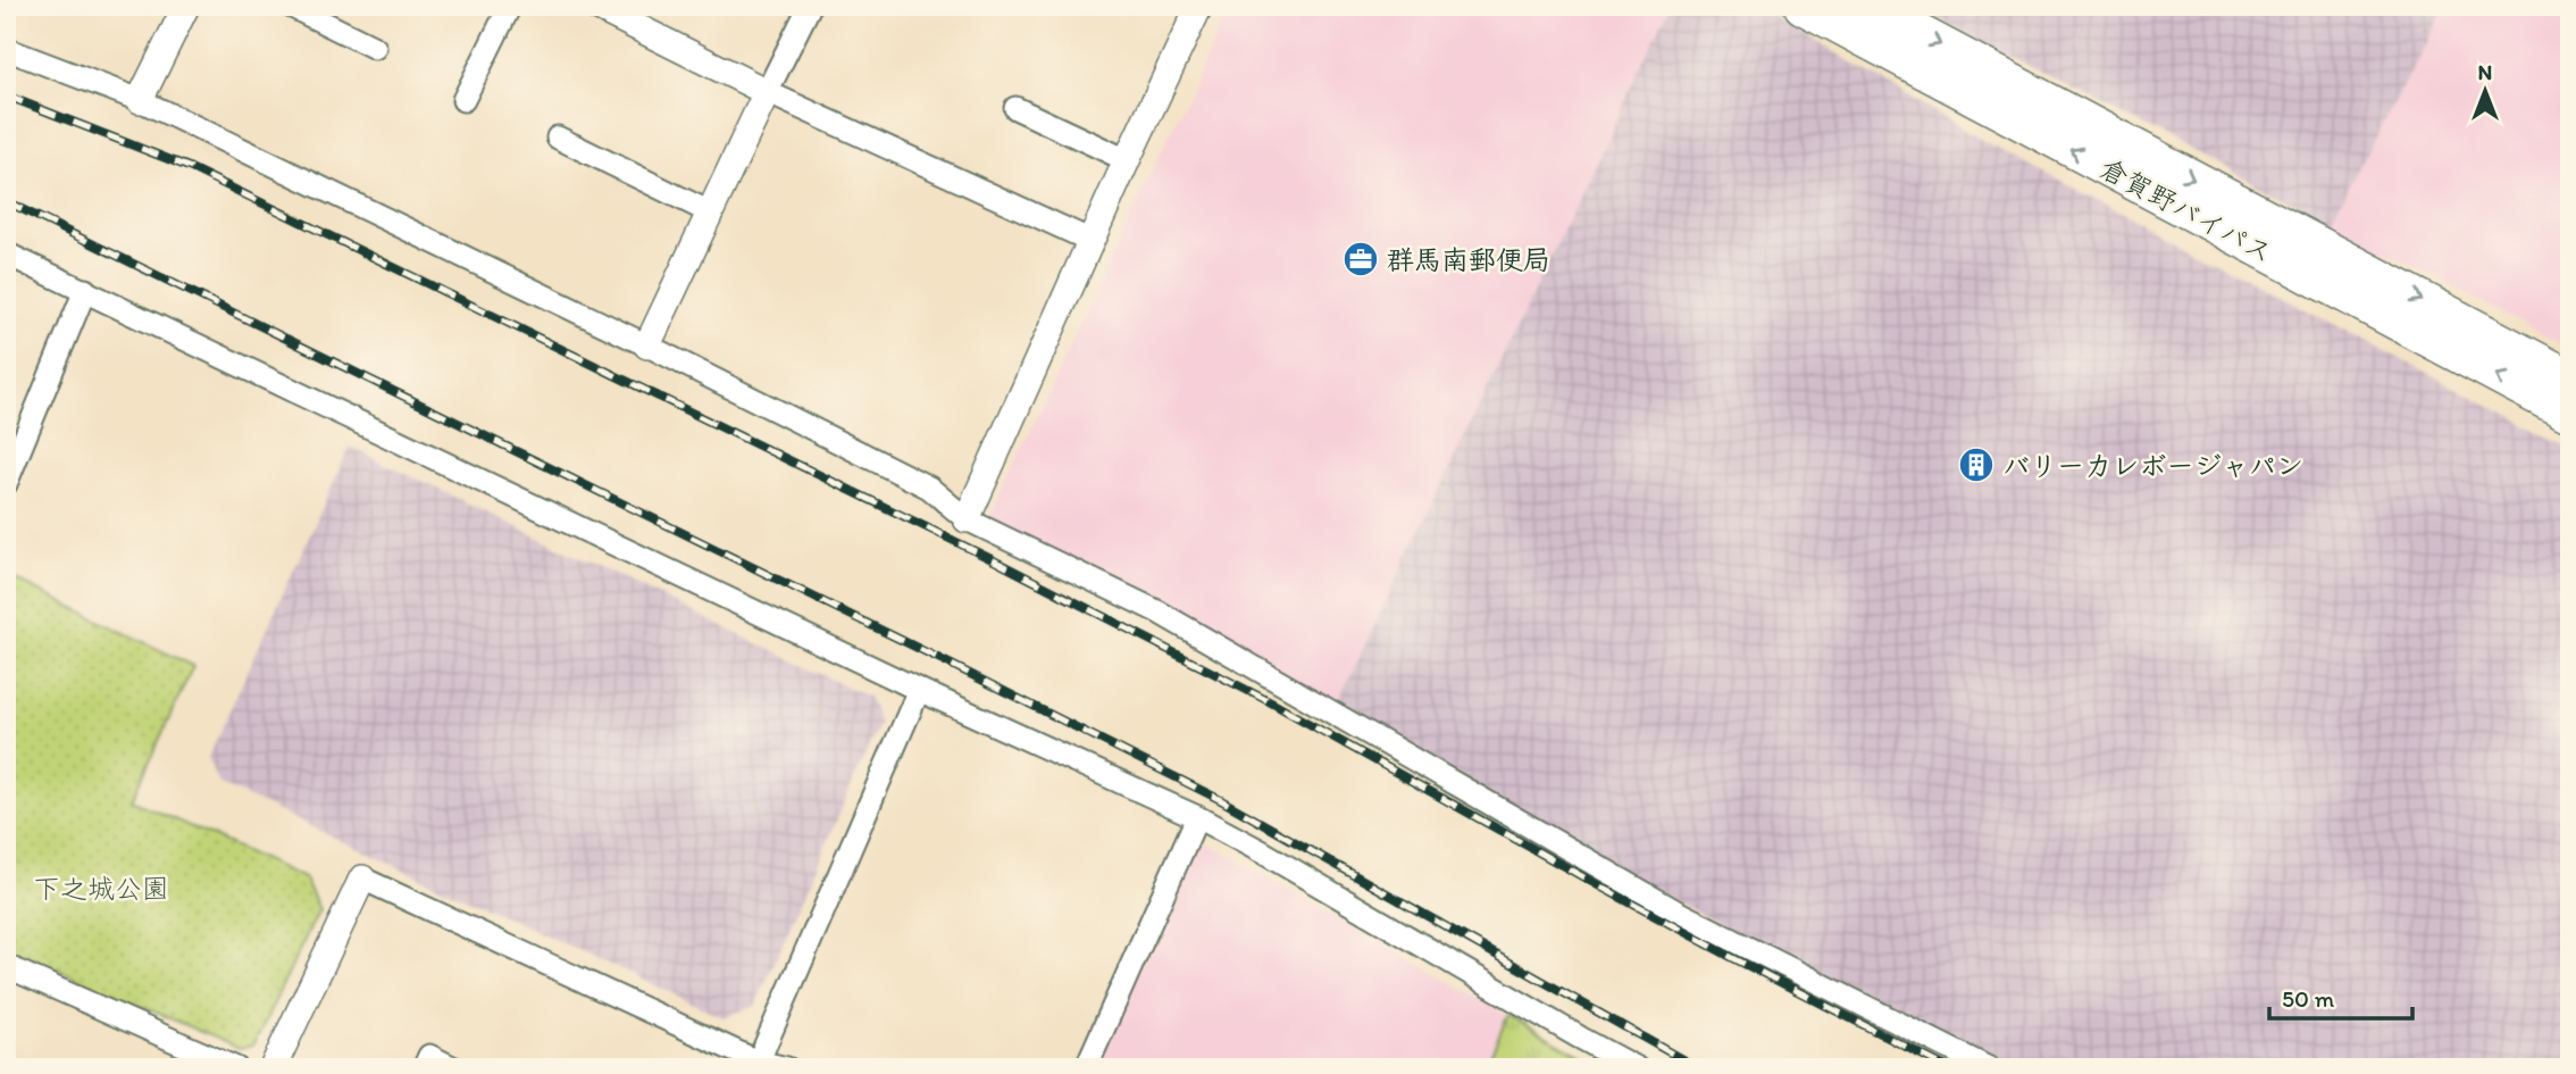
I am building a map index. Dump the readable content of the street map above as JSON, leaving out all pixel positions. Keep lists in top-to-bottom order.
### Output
{
  "streets": {
    "highway": ["倉賀野バイパス"]
  },
  "parks": ["下之城公園"],
  "places": {
    "office": ["群馬南郵便局"],
    "building": ["バリーカレボージャパン"]
  },
  "scale_bar": "50 m",
  "north": "top"
}
